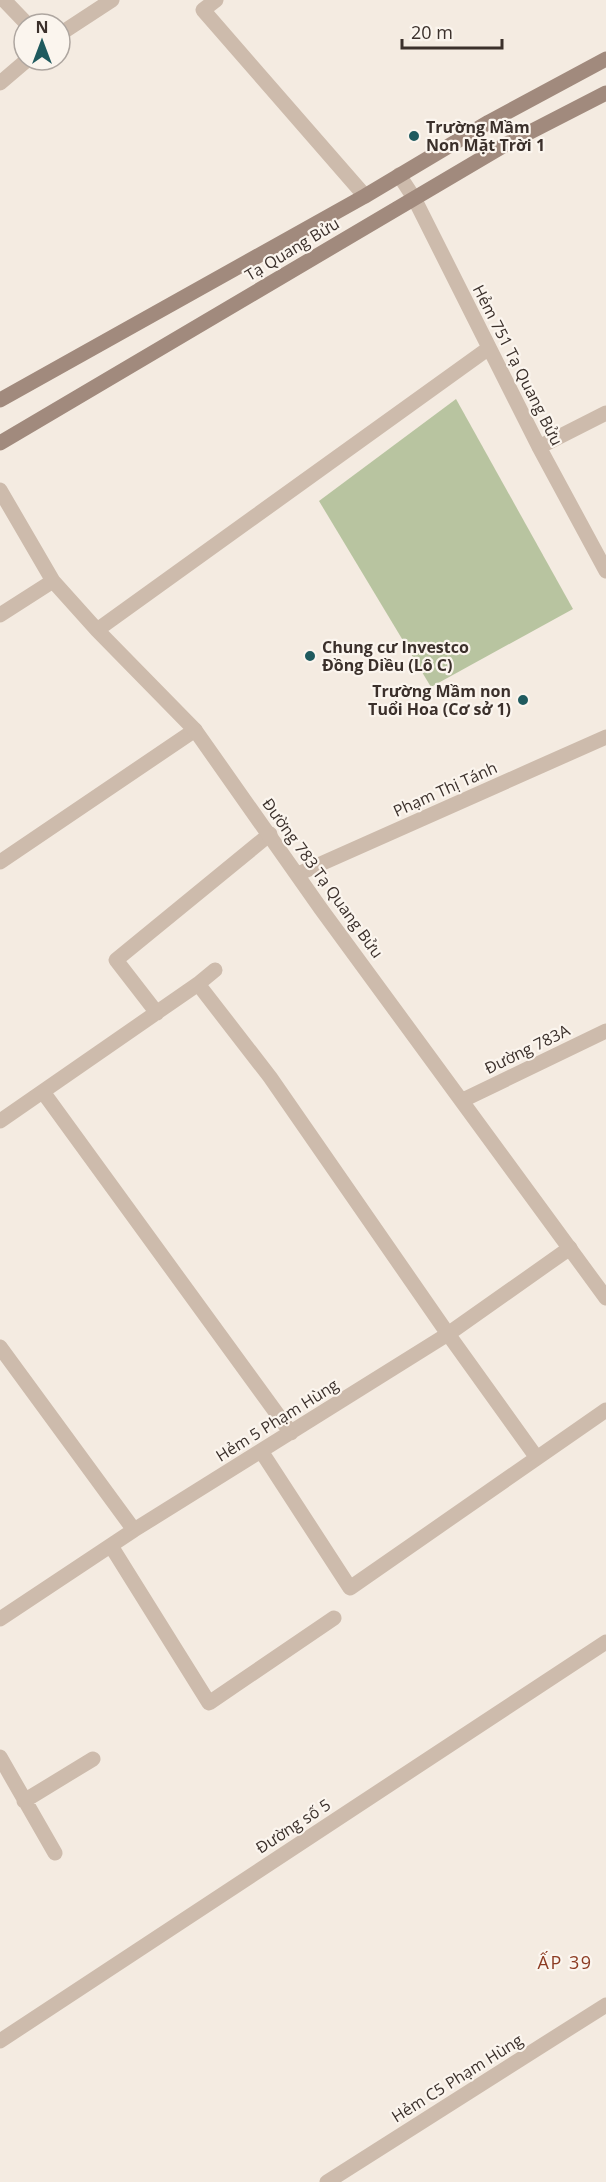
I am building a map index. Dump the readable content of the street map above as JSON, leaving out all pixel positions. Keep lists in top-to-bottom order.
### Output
{
  "streets": {
    "main road": ["Tạ Quang Bửu"],
    "street": [
      "Hẻm 751 Tạ Quang Bửu",
      "Phạm Thị Tánh",
      "Đường 783 Tạ Quang Bửu",
      "Đường 783A",
      "Hẻm 5 Phạm Hùng",
      "Đường số 5",
      "Hẻm C5 Phạm Hùng"
    ]
  },
  "crossings": [
    ["Tạ Quang Bửu", "Hẻm 751 Tạ Quang Bửu"],
    ["Phạm Thị Tánh", "Đường 783 Tạ Quang Bửu"],
    ["Đường 783 Tạ Quang Bửu", "Đường 783A"],
    ["Đường 783 Tạ Quang Bửu", "Hẻm 5 Phạm Hùng"]
  ],
  "districts": ["ẤP 39"],
  "places": ["Trường Mầm Non Mặt Trời 1", "Chung cư Investco Đồng Diều (Lô C)", "Trường Mầm non Tuổi Hoa (Cơ sở 1)"],
  "scale_bar": "20 m",
  "north": "top"
}
